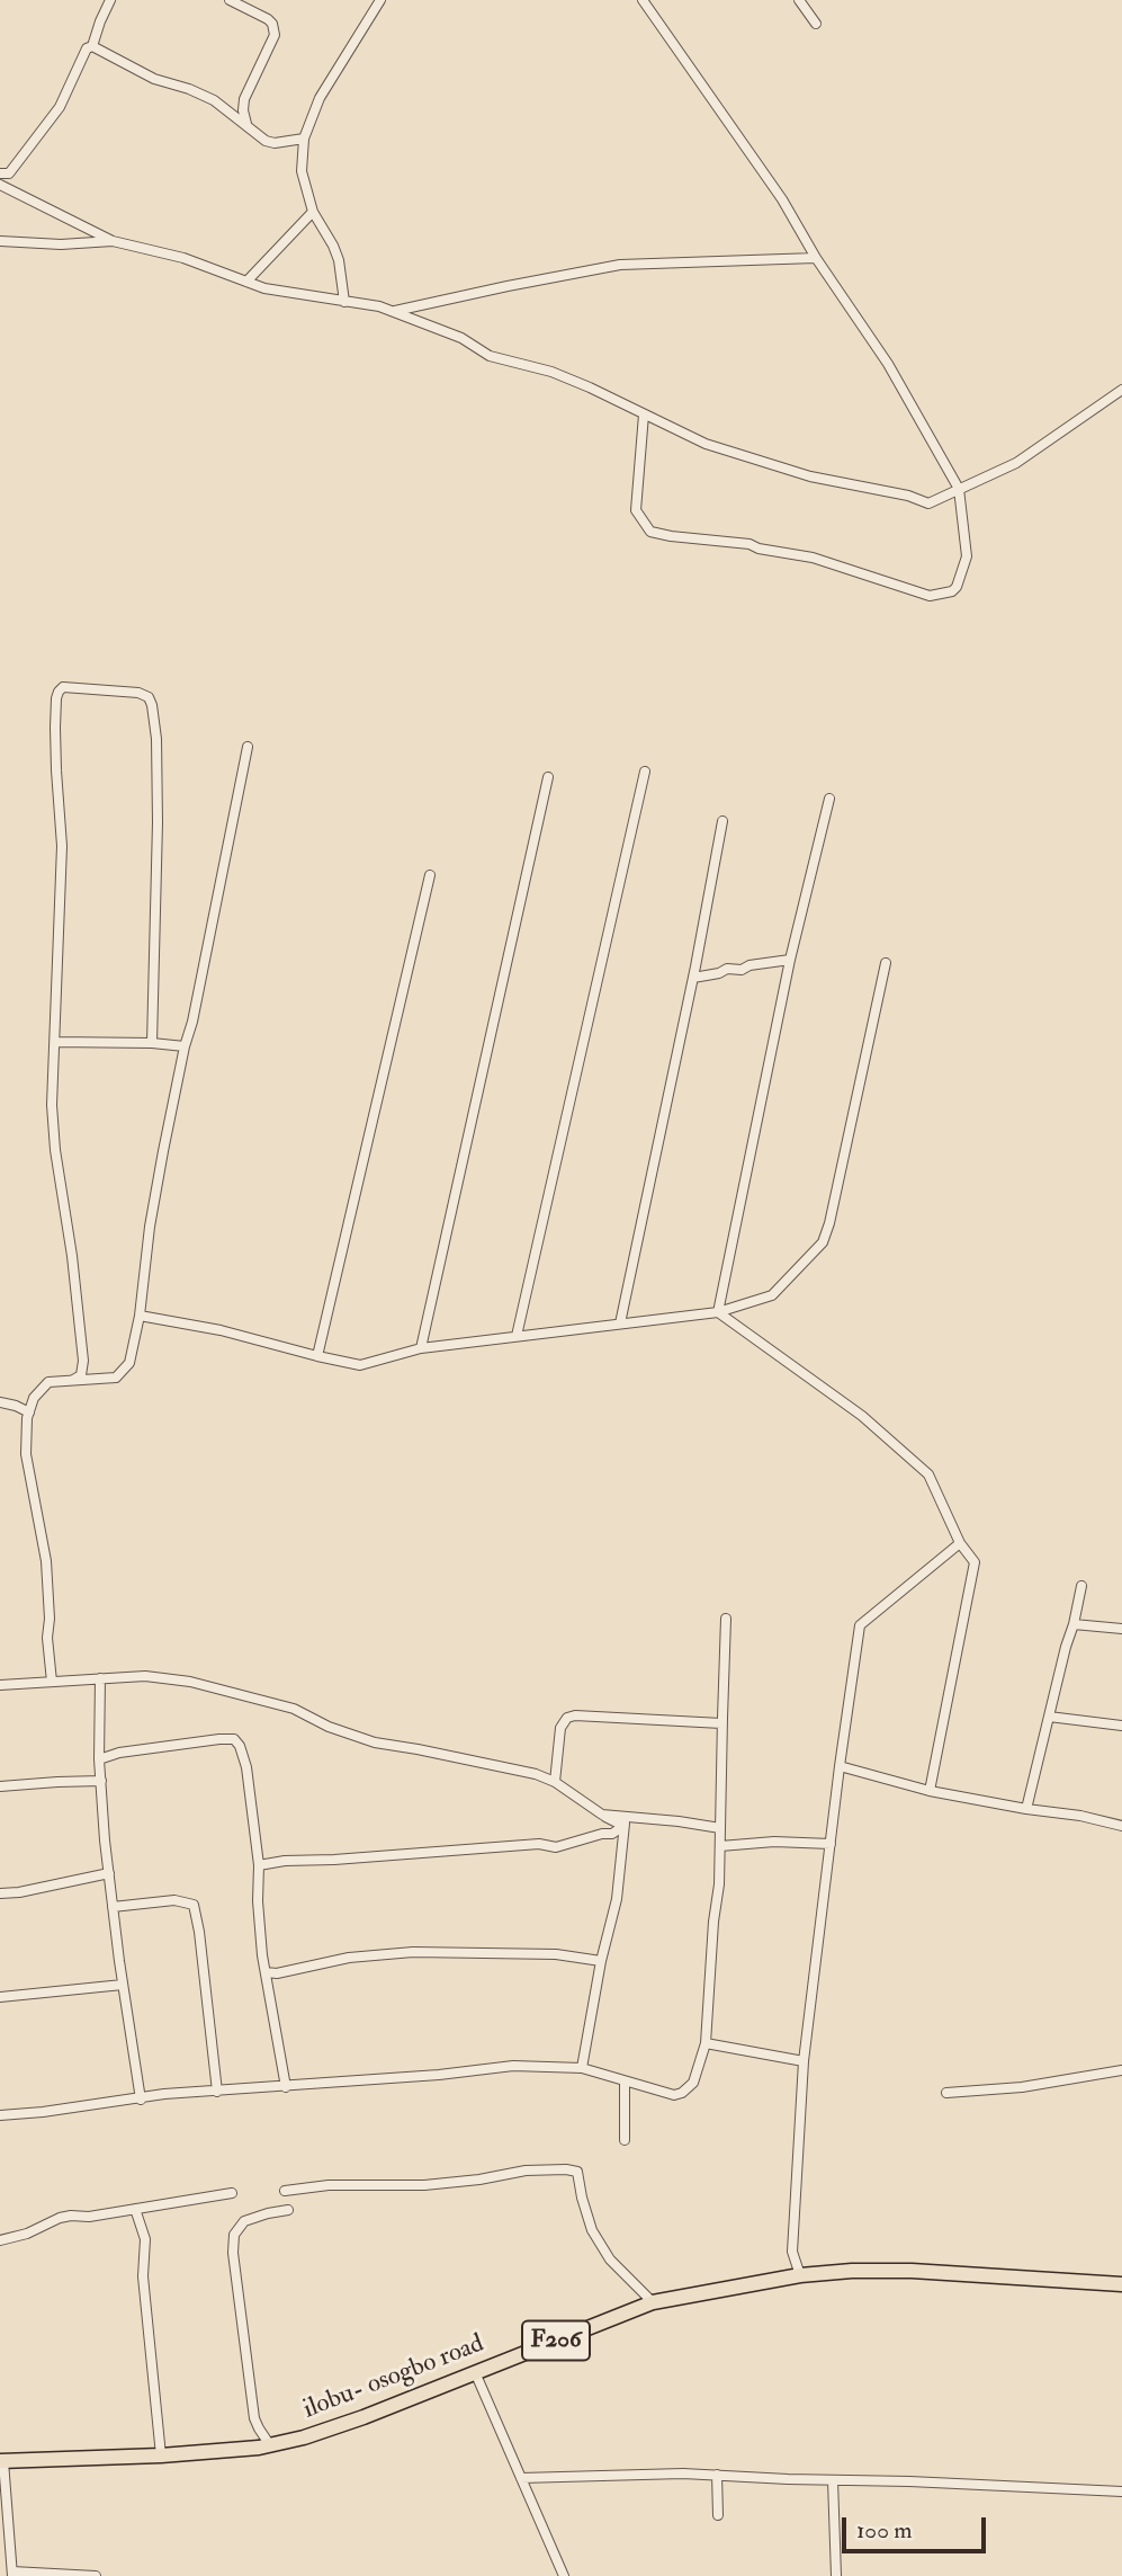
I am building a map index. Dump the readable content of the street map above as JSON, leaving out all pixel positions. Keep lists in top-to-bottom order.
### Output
{
  "streets": {
    "main road": ["F206", "ilobu- osogbo road"]
  },
  "scale_bar": "100 m"
}
